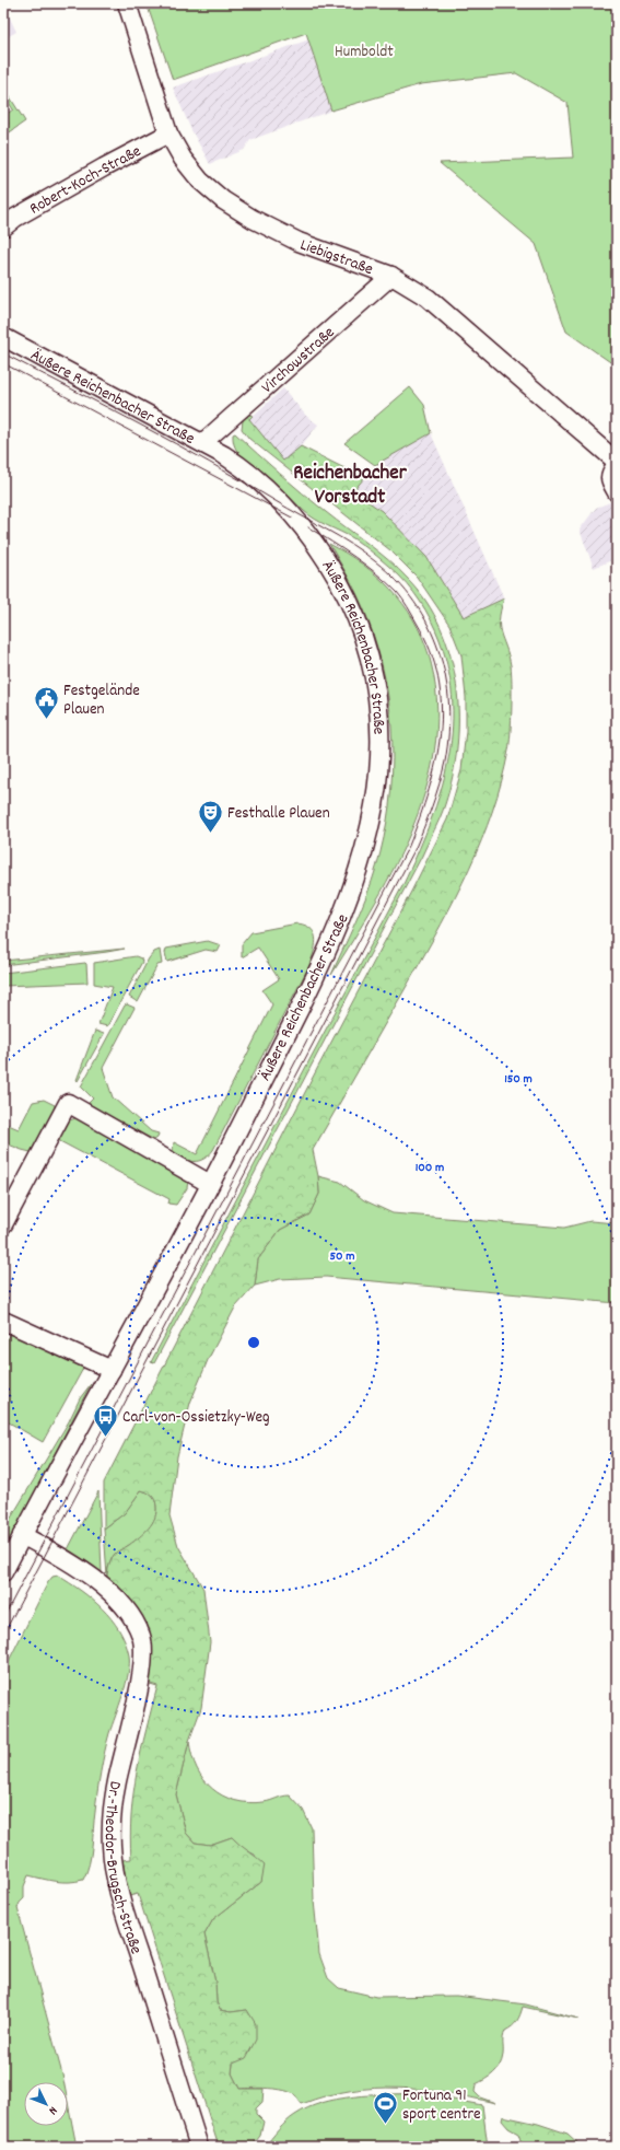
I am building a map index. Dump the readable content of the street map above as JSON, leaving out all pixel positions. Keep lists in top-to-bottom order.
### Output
{
  "streets": {
    "street": [
      "Robert-Koch-Straße",
      "Liebigstraße",
      "Virchowstraße",
      "Äußere Reichenbacher Straße",
      "Dr.-Theodor-Brugsch-Straße"
    ]
  },
  "crossings": [
    ["Robert-Koch-Straße", "Liebigstraße"],
    ["Liebigstraße", "Virchowstraße"],
    ["Virchowstraße", "Äußere Reichenbacher Straße"],
    ["Äußere Reichenbacher Straße", "Dr.-Theodor-Brugsch-Straße"]
  ],
  "districts": ["Reichenbacher Vorstadt"],
  "parks": ["Humboldt"],
  "places": {
    "public building": ["Festgelände Plauen"],
    "theatre": ["Festhalle Plauen"],
    "bus stop": ["Carl-von-Ossietzky-Weg"],
    "sports": ["Fortuna 91 sport centre"]
  },
  "north": "bottom right",
  "rings": ["150 m", "100 m", "50 m"]
}
